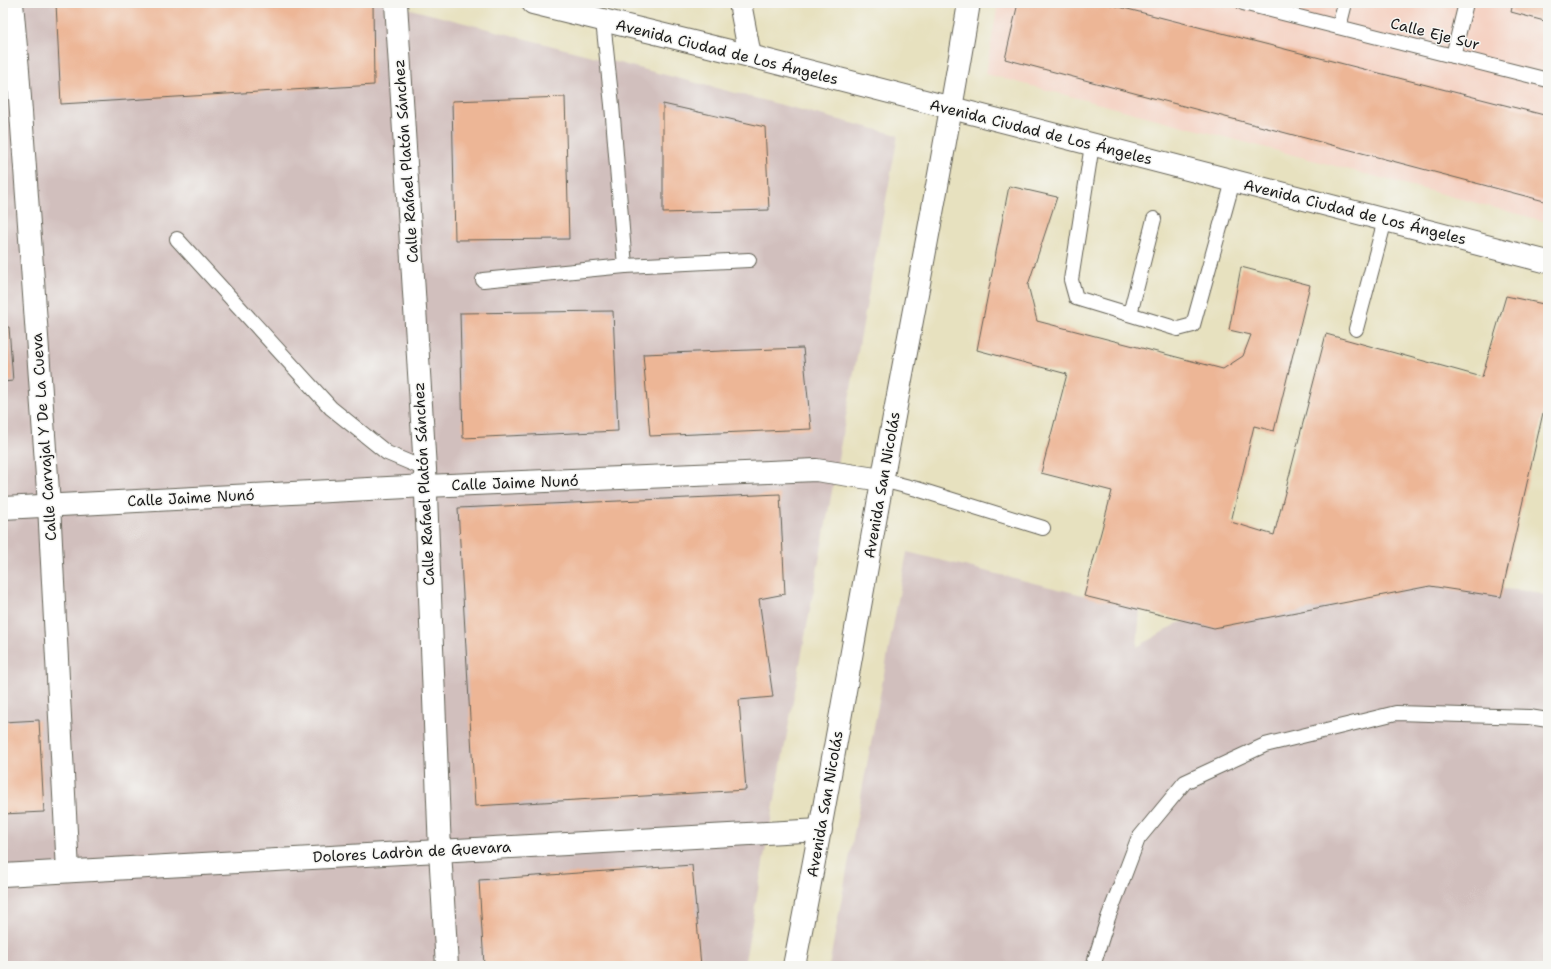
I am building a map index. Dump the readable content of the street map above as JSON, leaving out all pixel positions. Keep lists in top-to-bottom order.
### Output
{
  "streets": {
    "street": [
      "Avenida Ciudad de Los Ángeles",
      "Calle Rafael Platón Sánchez",
      "Calle Carvajal Y De La Cueva",
      "Calle Jaime Nunó",
      "Avenida San Nicolás",
      "Dolores Ladròn de Guevara"
    ],
    "lane": ["Calle Eje Sur"]
  },
  "crossings": [
    ["Avenida Ciudad de Los Ángeles", "Avenida San Nicolás"],
    ["Calle Rafael Platón Sánchez", "Calle Jaime Nunó"],
    ["Calle Rafael Platón Sánchez", "Dolores Ladròn de Guevara"],
    ["Calle Carvajal Y De La Cueva", "Calle Jaime Nunó"],
    ["Calle Carvajal Y De La Cueva", "Dolores Ladròn de Guevara"],
    ["Calle Jaime Nunó", "Avenida San Nicolás"],
    ["Avenida San Nicolás", "Dolores Ladròn de Guevara"]
  ]
}
